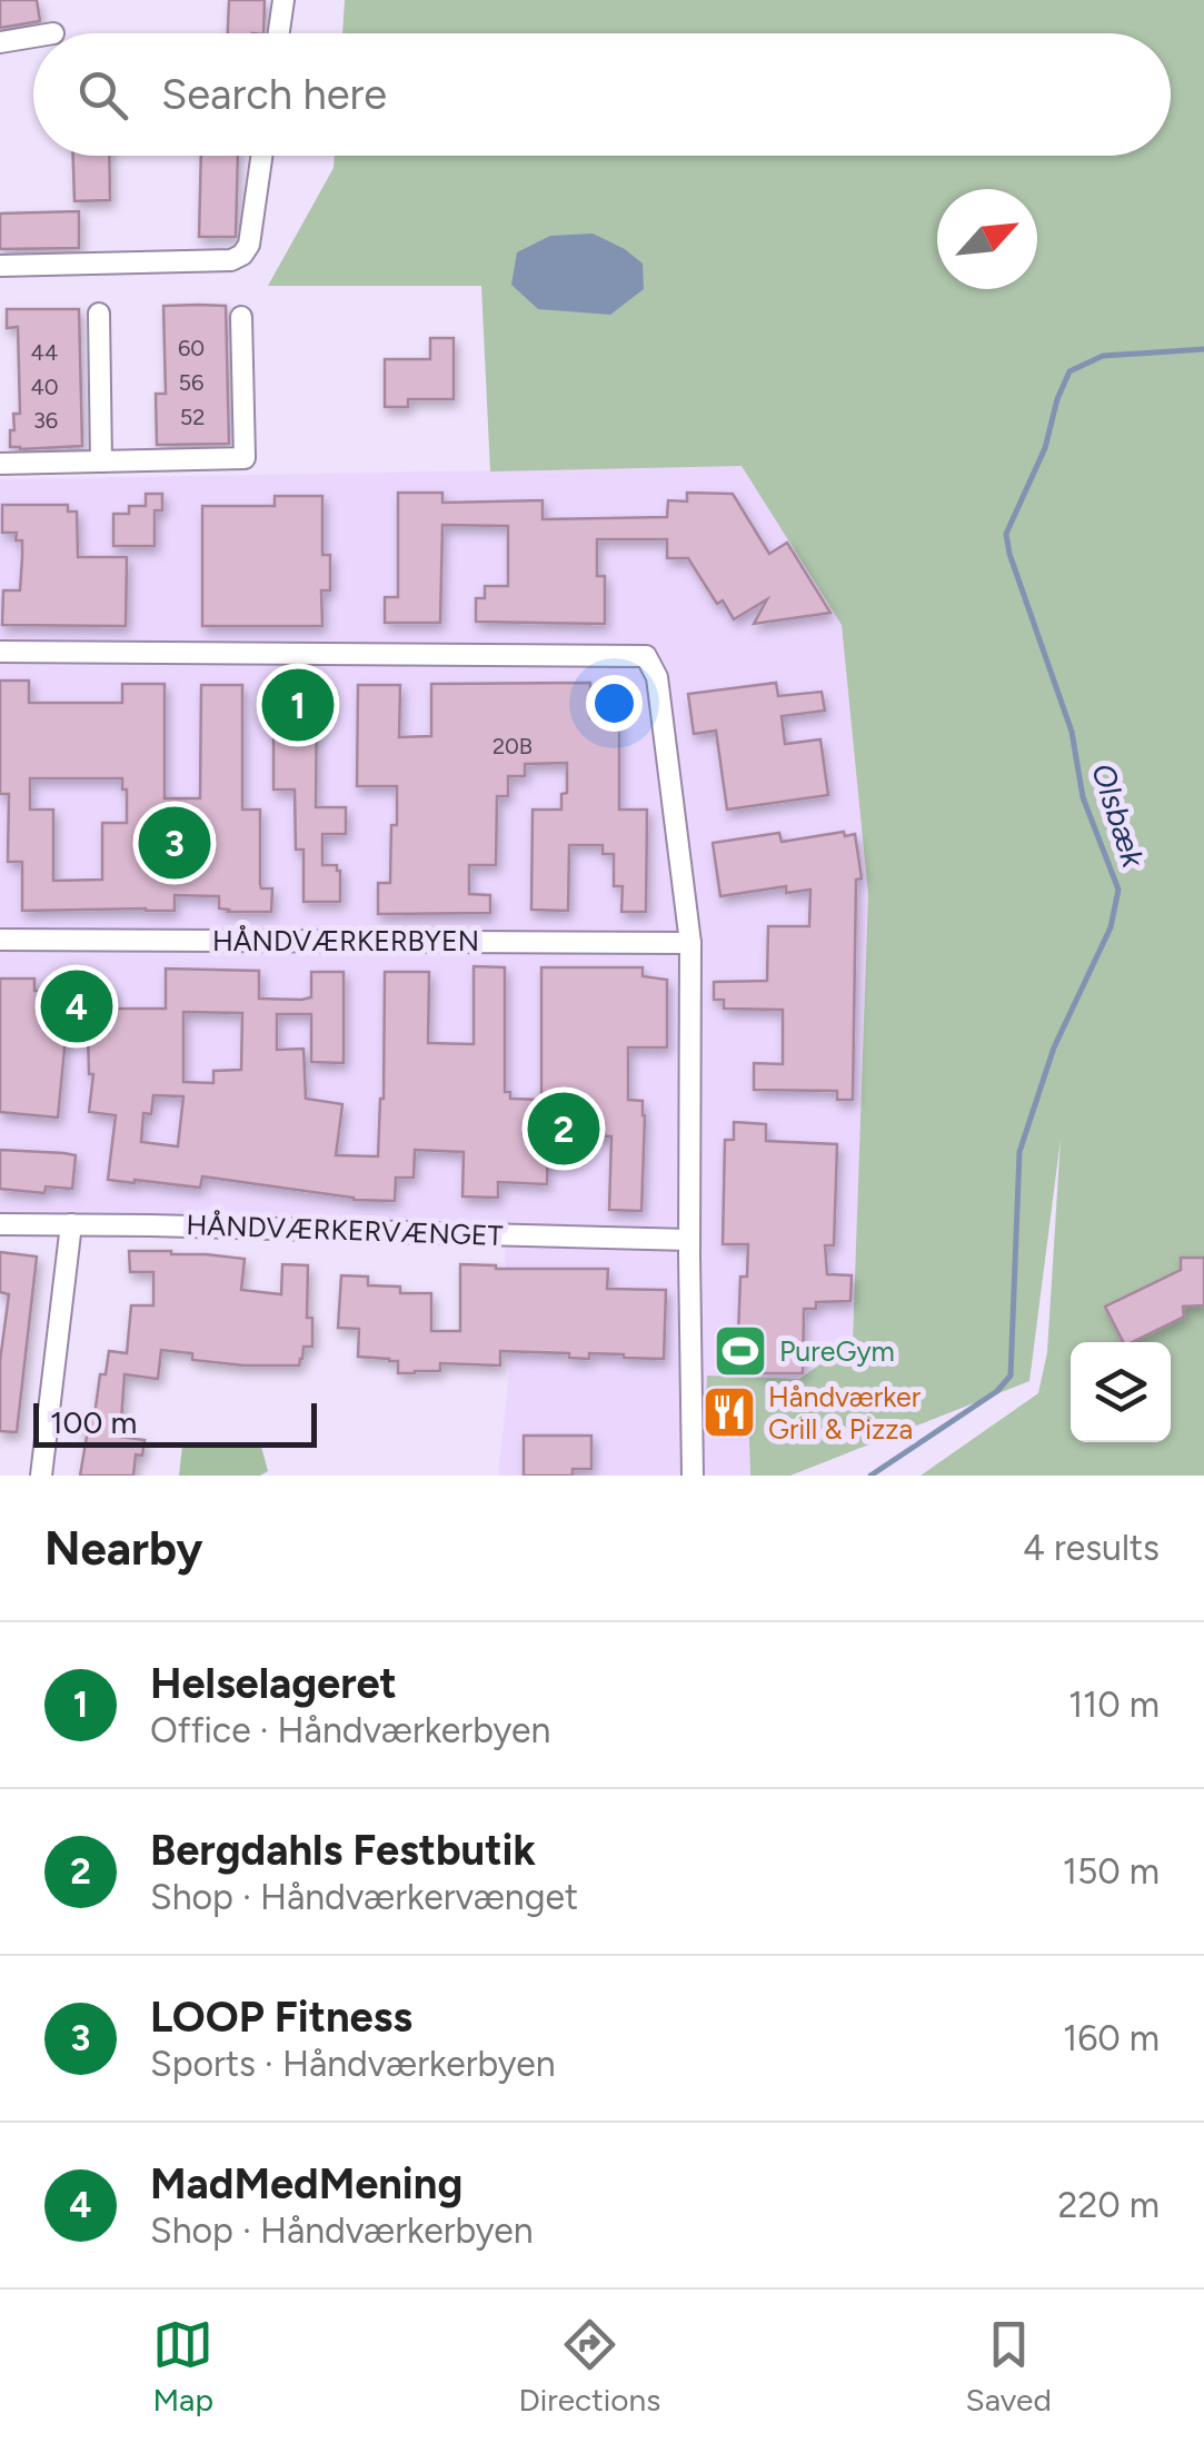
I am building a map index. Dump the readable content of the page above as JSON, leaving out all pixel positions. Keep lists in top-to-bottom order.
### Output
{
  "streets": {
    "street": ["HÅNDVÆRKERBYEN", "HÅNDVÆRKERVÆNGET"]
  },
  "water": ["Olsbæk"],
  "places": {
    "sports": ["PureGym"],
    "restaurant": ["Håndværker Grill & Pizza"]
  },
  "house_numbers": [
    "60",
    "44",
    "56",
    "40",
    "52",
    "36",
    "20B"
  ],
  "scale_bar": "100 m",
  "north": "top right",
  "page": {
    "search": "Search here",
    "pins": [
      "1",
      "3",
      "4",
      "2"
    ],
    "scale": "100 m",
    "heading": ["Nearby", "4 results"],
    "list": [
      {
        "mark": "1",
        "name": "Helselageret",
        "note": "Office · Håndværkerbyen",
        "value": "110 m"
      },
      {
        "mark": "2",
        "name": "Bergdahls Festbutik",
        "note": "Shop · Håndværkervænget",
        "value": "150 m"
      },
      {
        "mark": "3",
        "name": "LOOP Fitness",
        "note": "Sports · Håndværkerbyen",
        "value": "160 m"
      },
      {
        "mark": "4",
        "name": "MadMedMening",
        "note": "Shop · Håndværkerbyen",
        "value": "220 m"
      }
    ],
    "nav": ["Map", "Directions", "Saved"]
  }
}
